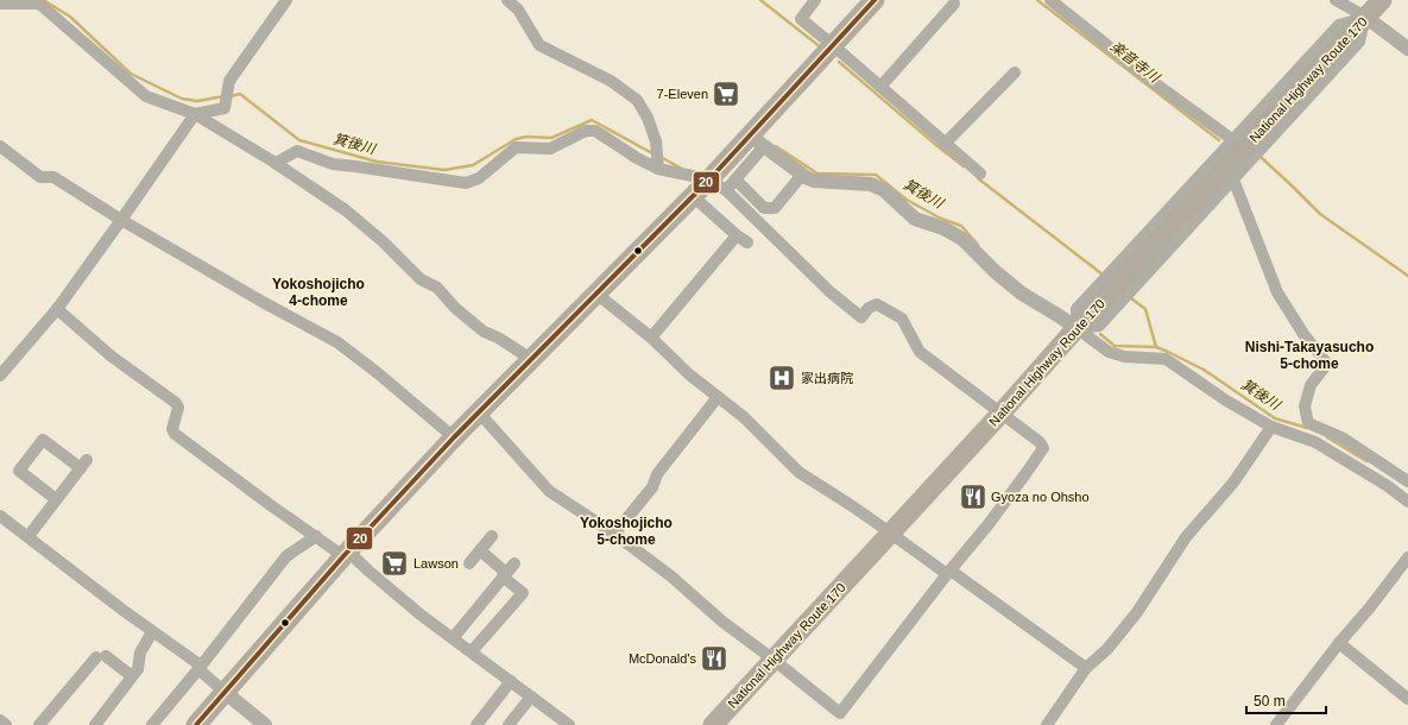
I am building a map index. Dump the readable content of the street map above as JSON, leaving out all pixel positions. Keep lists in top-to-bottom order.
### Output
{
  "streets": {
    "highway": ["National Highway Route 170"]
  },
  "districts": ["Yokoshojicho 4-chome", "Nishi-Takayasucho 5-chome", "Yokoshojicho 5-chome"],
  "water": ["楽音寺川", "箕後川"],
  "places": {
    "supermarket": ["7-Eleven", "Lawson"],
    "hospital": ["家出病院"],
    "restaurant": ["Gyoza no Ohsho", "McDonald's"]
  },
  "lines": ["transit line 20"],
  "scale_bar": "50 m"
}
